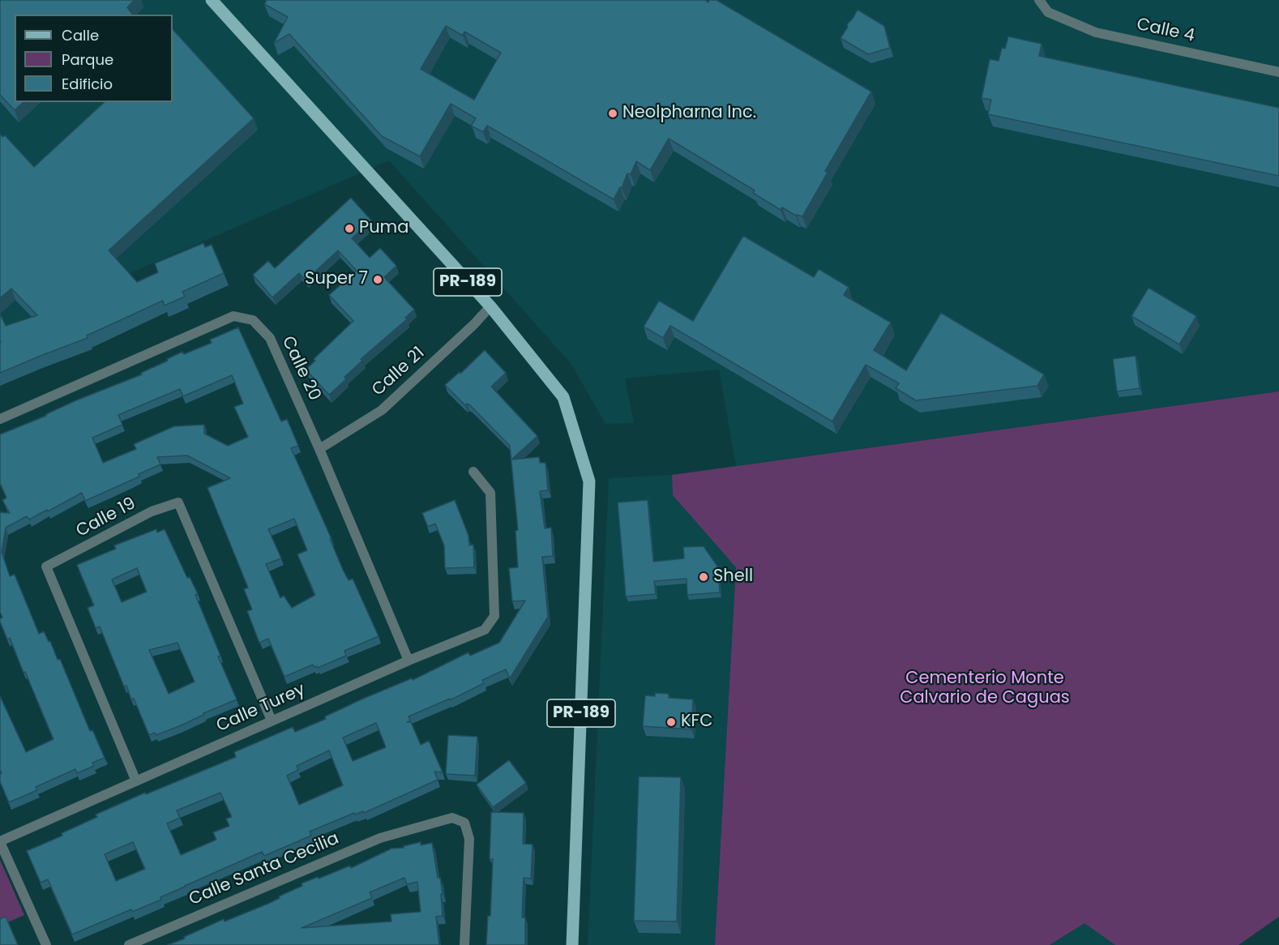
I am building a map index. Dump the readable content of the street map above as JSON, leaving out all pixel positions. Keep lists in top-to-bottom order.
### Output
{
  "streets": {
    "main road": ["PR-189"],
    "street": [
      "Calle 4",
      "Calle 20",
      "Calle 21",
      "Calle 19",
      "Calle Turey",
      "Calle Santa Cecilia"
    ]
  },
  "crossings": [
    ["PR-189", "Calle 21"],
    ["Calle 20", "Calle 21"],
    ["Calle 20", "Calle Turey"],
    ["Calle 19", "Calle Turey"]
  ],
  "parks": ["Cementerio Monte Calvario de Caguas"],
  "places": [
    "Neolpharna Inc.",
    "Puma",
    "Super 7",
    "Shell",
    "KFC"
  ],
  "legend": ["Calle", "Parque", "Edificio"]
}
